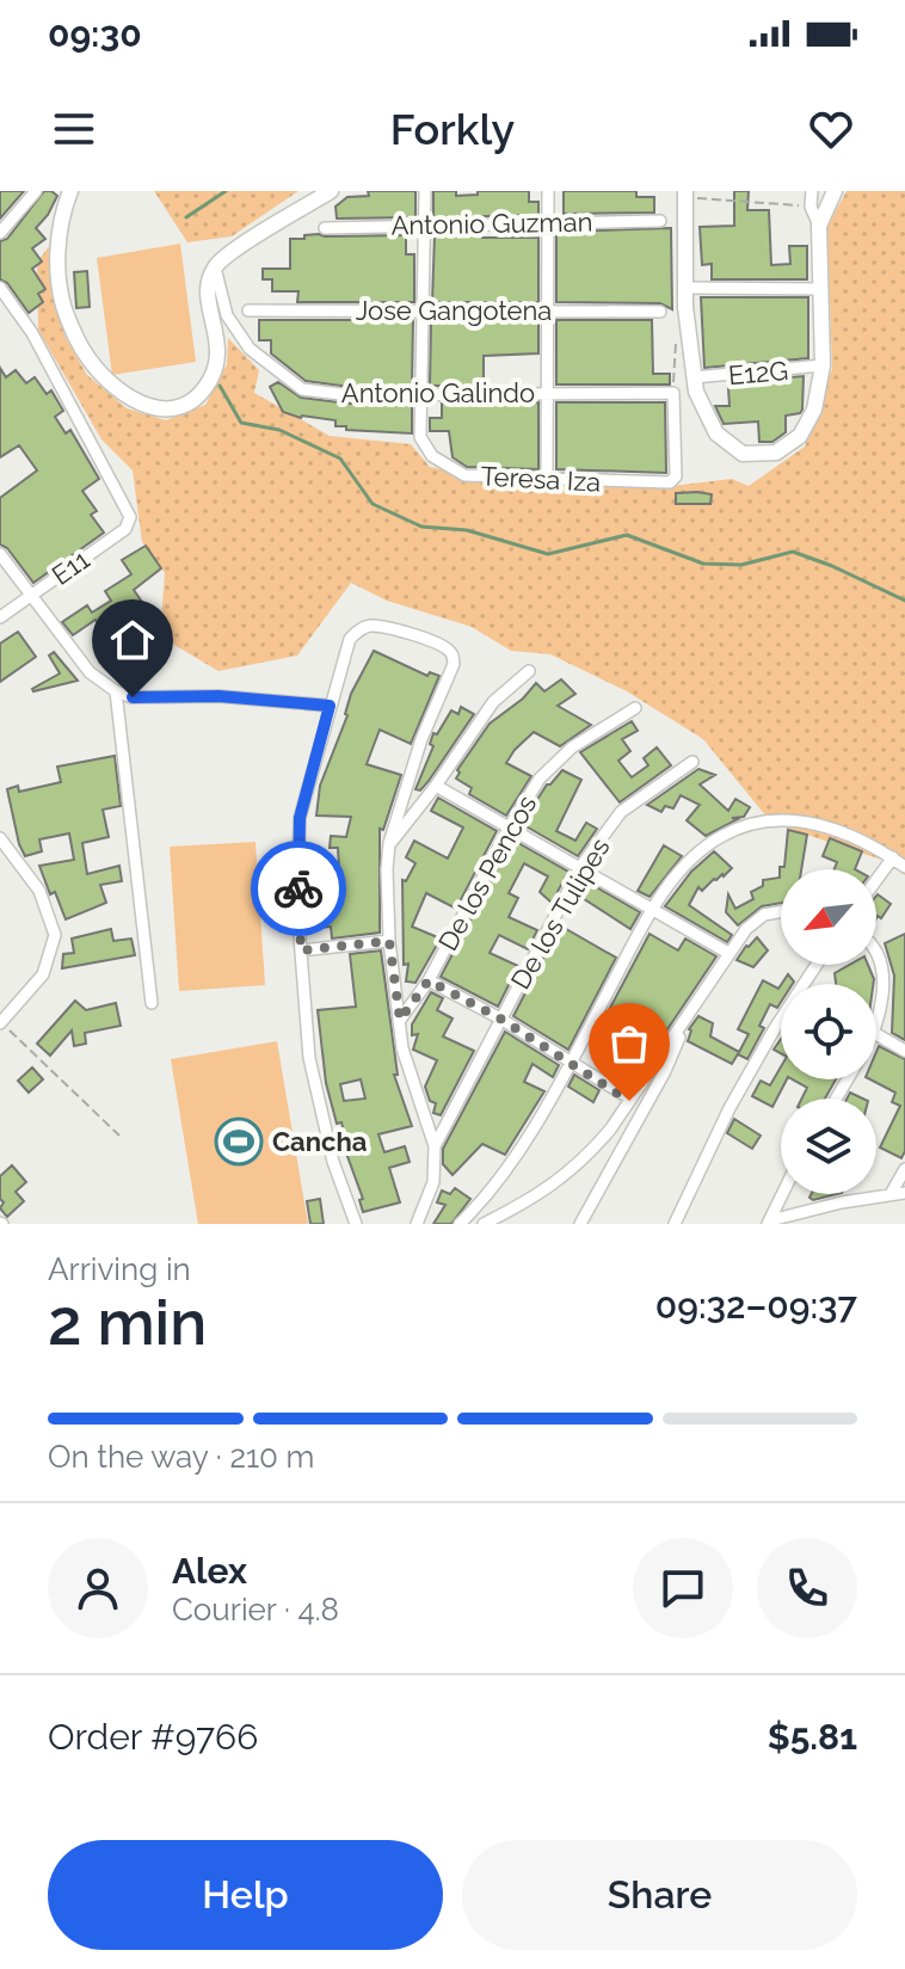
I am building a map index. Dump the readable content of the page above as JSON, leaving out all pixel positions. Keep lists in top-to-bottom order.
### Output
{
  "streets": {
    "street": [
      "Antonio Guzman",
      "Jose Gangotena",
      "E12G",
      "Antonio Galindo",
      "Teresa Iza",
      "E11",
      "De los Pencos",
      "De los Tulipes"
    ]
  },
  "crossings": [
    ["Antonio Galindo", "Teresa Iza"]
  ],
  "places": {
    "sports": ["Cancha"]
  },
  "north": "bottom left",
  "page": {
    "status": "09:30",
    "header": "Forkly",
    "heading": ["2 min", "Arriving in", "09:32–09:37"],
    "panel": [
      "Alex",
      "Courier · 4.8",
      "Order #9766",
      "$5.81"
    ],
    "bar": "On the way · 210 m",
    "buttons": ["Help", "Share"]
  }
}
